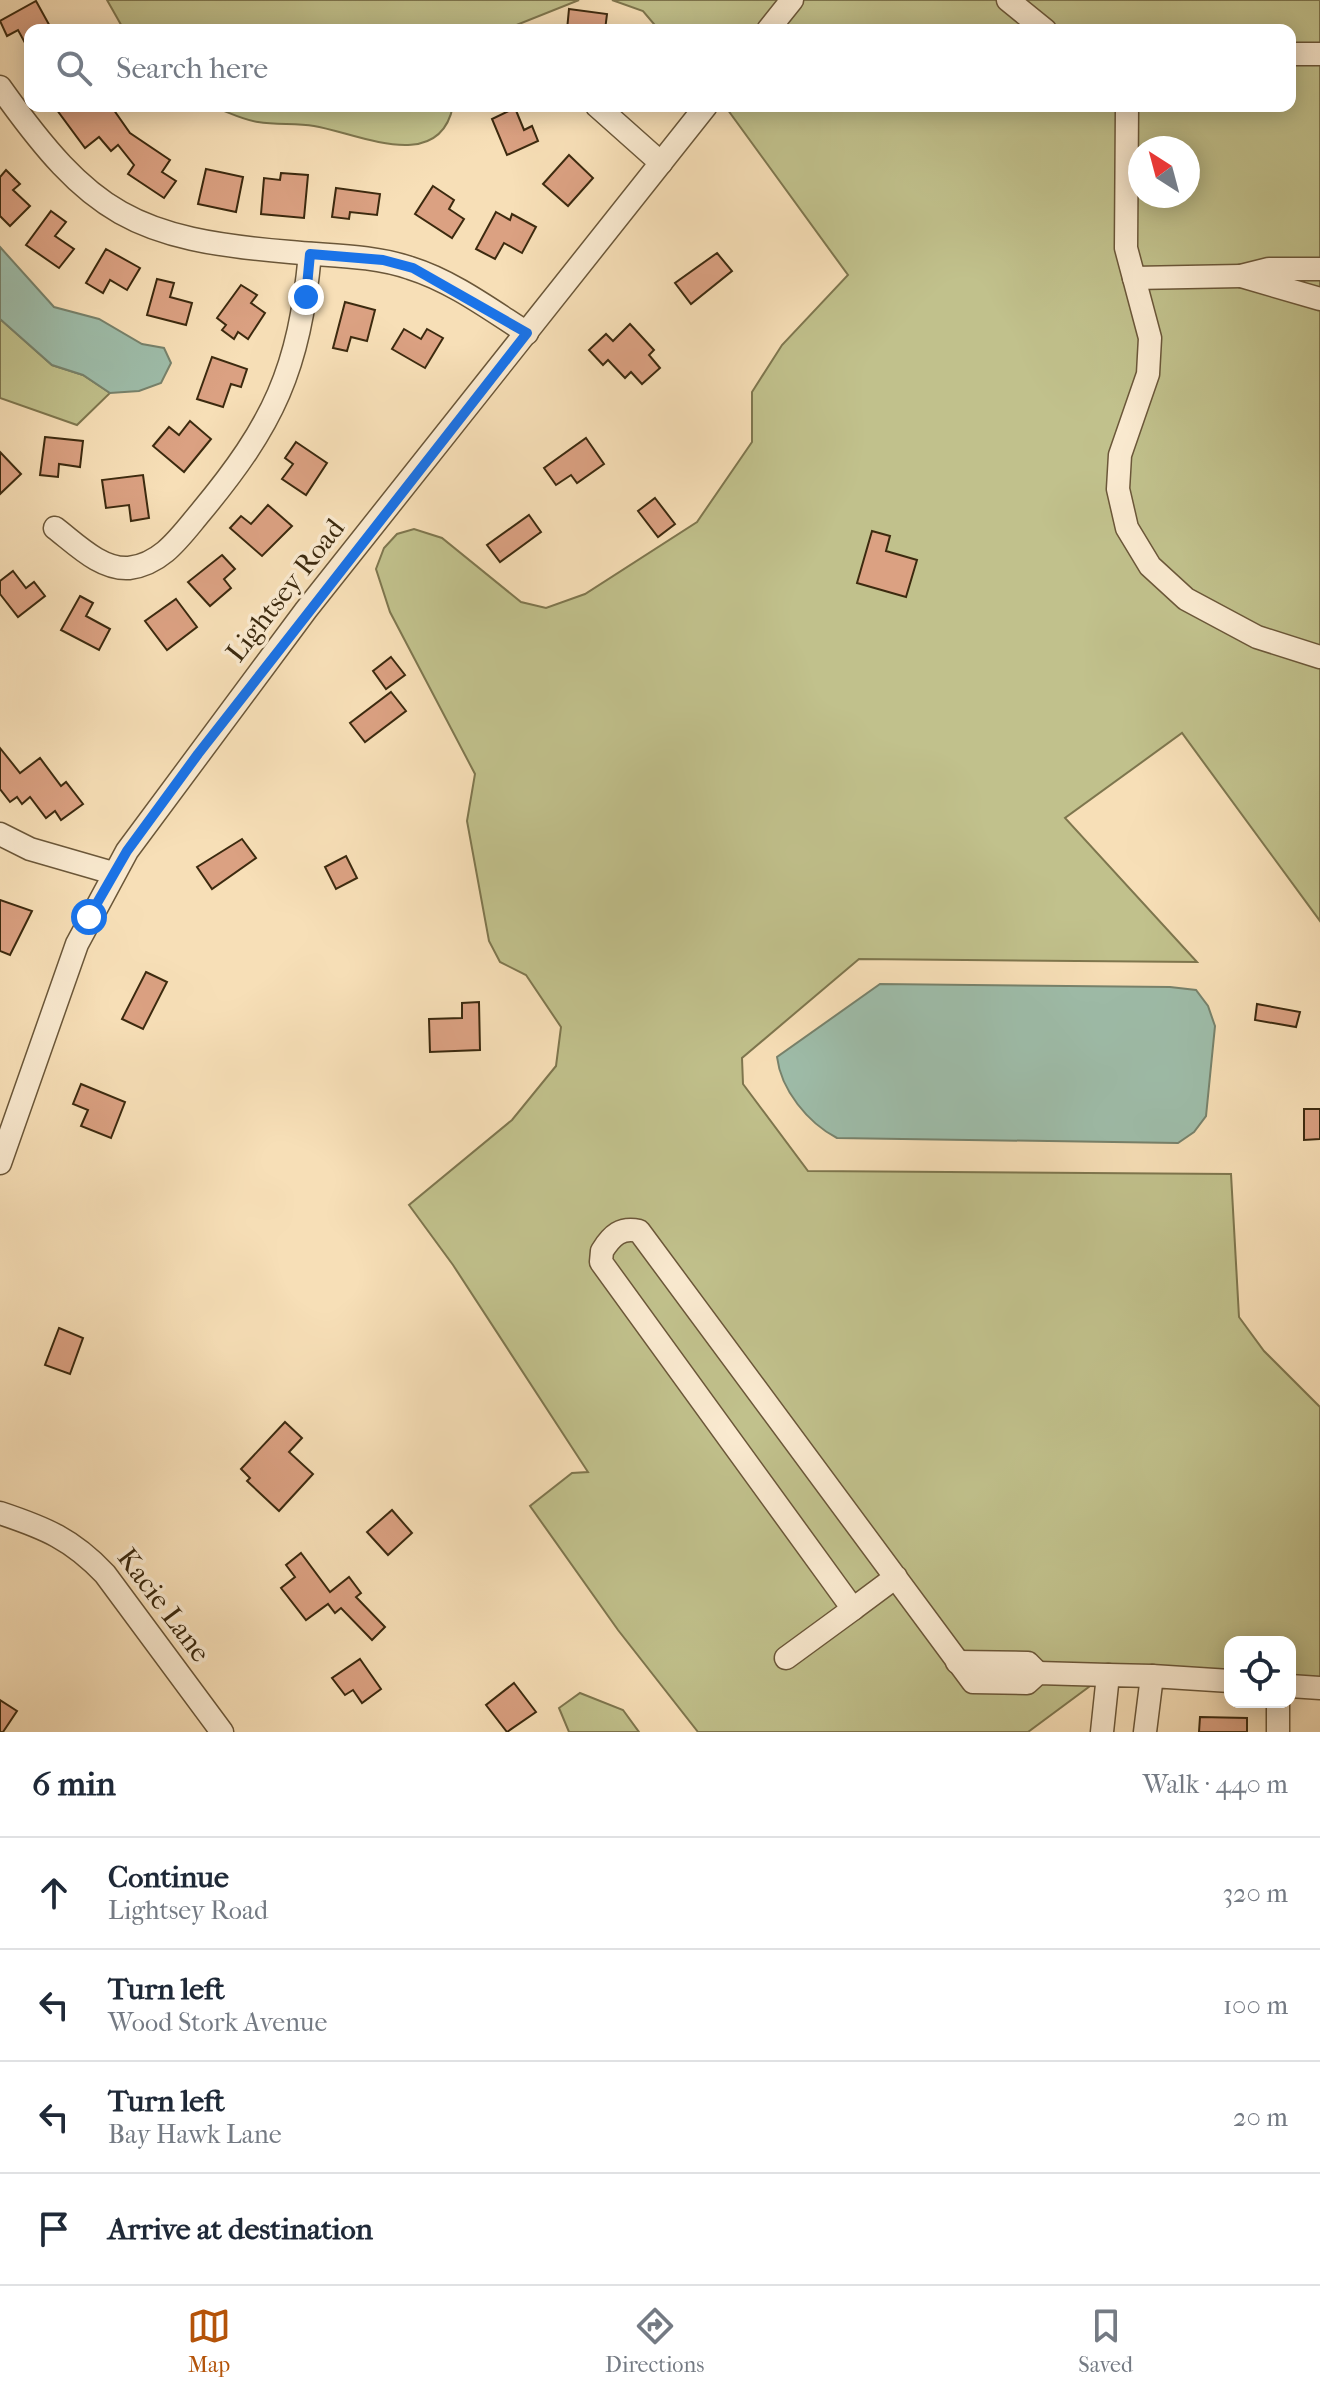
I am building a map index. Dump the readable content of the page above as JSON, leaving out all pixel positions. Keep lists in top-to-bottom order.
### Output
{
  "streets": {
    "street": ["Lightsey Road", "Kacie Lane"]
  },
  "north": "top left",
  "page": {
    "search": "Search here",
    "heading": ["6 min", "Walk · 440 m"],
    "list": [
      ["Continue", "Lightsey Road", "320 m"],
      ["Turn left", "Wood Stork Avenue", "100 m"],
      ["Turn left", "Bay Hawk Lane", "20 m"],
      "Arrive at destination"
    ],
    "nav": ["Map", "Directions", "Saved"]
  }
}
